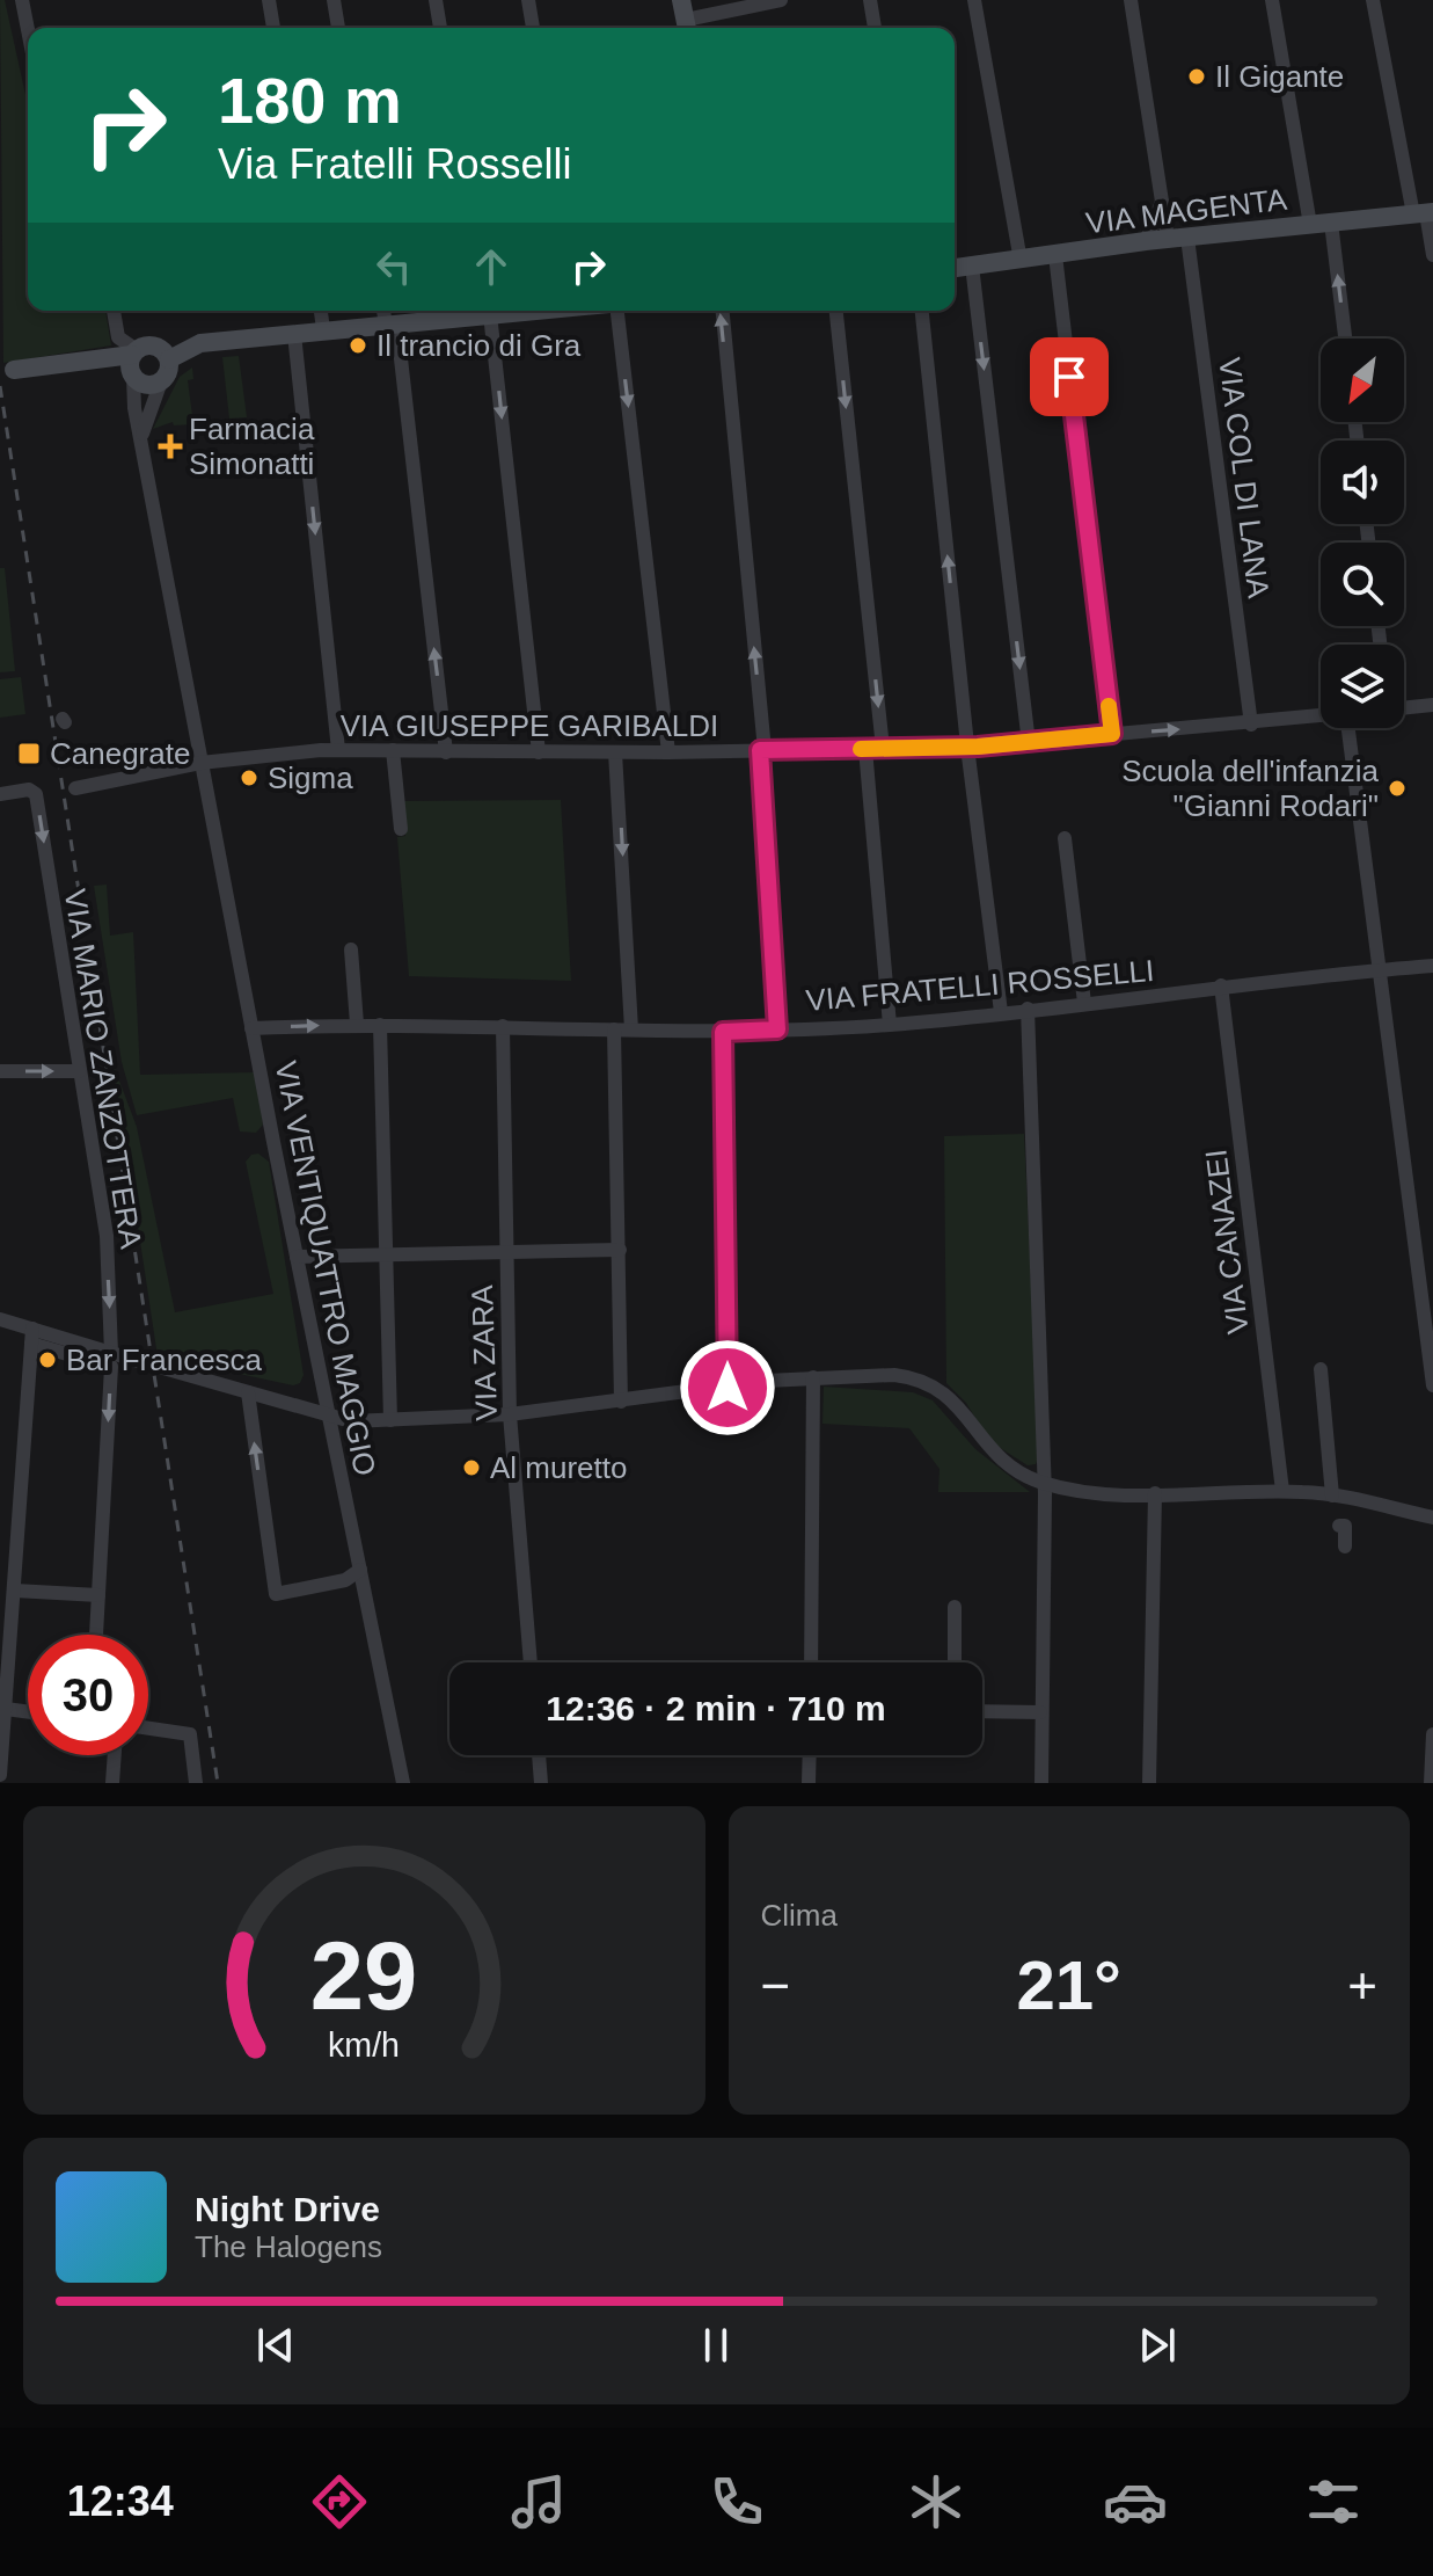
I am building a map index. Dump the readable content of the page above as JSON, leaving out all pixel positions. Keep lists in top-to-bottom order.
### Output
{
  "streets": {
    "street": [
      "VIA MAGENTA",
      "VIA COL DI LANA",
      "VIA GIUSEPPE GARIBALDI",
      "VIA FRATELLI ROSSELLI",
      "VIA MARIO ZANZOTTERA",
      "VIA CANAZEI",
      "VIA VENTIQUATTRO MAGGIO",
      "VIA ZARA"
    ]
  },
  "crossings": [
    ["VIA MAGENTA", "VIA COL DI LANA"],
    ["VIA COL DI LANA", "VIA GIUSEPPE GARIBALDI"],
    ["VIA GIUSEPPE GARIBALDI", "VIA VENTIQUATTRO MAGGIO"],
    ["VIA FRATELLI ROSSELLI", "VIA CANAZEI"],
    ["VIA FRATELLI ROSSELLI", "VIA VENTIQUATTRO MAGGIO"],
    ["VIA FRATELLI ROSSELLI", "VIA ZARA"]
  ],
  "one_way": ["VIA MARIO ZANZOTTERA"],
  "places": {
    "other": [
      "Il Gigante",
      "Il trancio di Gra",
      "Sigma",
      "Scuola dell'infanzia \"Gianni Rodari\"",
      "Bar Francesca",
      "Al muretto"
    ],
    "health": ["Farmacia Simonatti"],
    "transit": ["Canegrate"]
  },
  "north": "bottom left",
  "page": {
    "turn": ["180 m", "Via Fratelli Rosselli"],
    "limit": "30",
    "trip": "12:36 · 2 min · 710 m",
    "tile": "Clima",
    "heat": ["−", "21°", "+"],
    "song": ["Night Drive", "The Halogens"],
    "tabs": "12:34",
    "gauge": ["29", "km/h"]
  }
}
